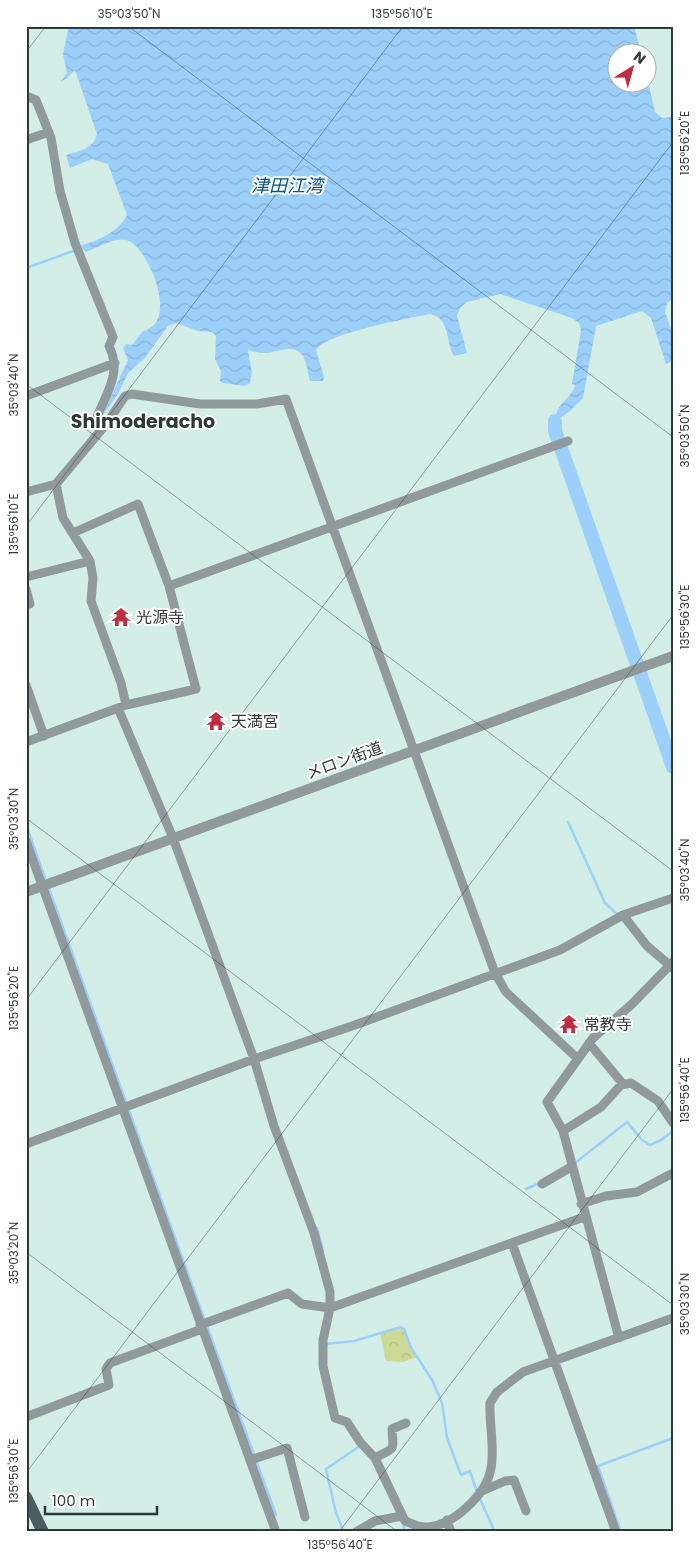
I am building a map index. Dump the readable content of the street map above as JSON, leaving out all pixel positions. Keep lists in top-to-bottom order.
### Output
{
  "streets": {
    "street": ["メロン街道"]
  },
  "districts": ["Shimoderacho"],
  "water": ["津田江湾"],
  "places": {
    "temple": ["光源寺", "天満宮", "常教寺"]
  },
  "scale_bar": "100 m",
  "north": "top right",
  "coordinates": [
    "35°03'50\"N",
    "135°56'10\"E",
    "135°56'20\"E",
    "35°03'40\"N",
    "135°56'30\"E",
    "35°03'30\"N",
    "135°56'40\"E",
    "35°03'20\"N"
  ]
}
